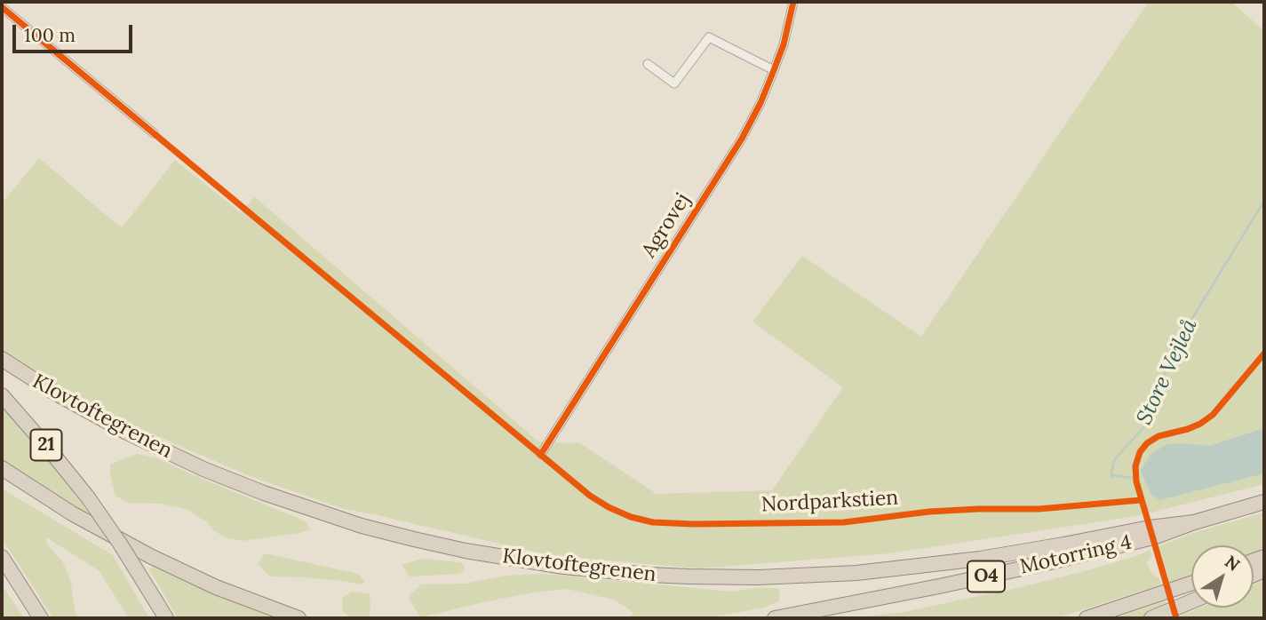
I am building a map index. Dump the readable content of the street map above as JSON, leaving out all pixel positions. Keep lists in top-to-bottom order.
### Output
{
  "streets": {
    "highway": [
      "Klovtoftegrenen",
      "21",
      "Motorring 4",
      "O4"
    ],
    "street": ["Agrovej"],
    "cycle path": ["Nordparkstien"]
  },
  "crossings": [
    ["Klovtoftegrenen", "Motorring 4"]
  ],
  "water": ["Store Vejleå"],
  "scale_bar": "100 m",
  "north": "top right"
}
